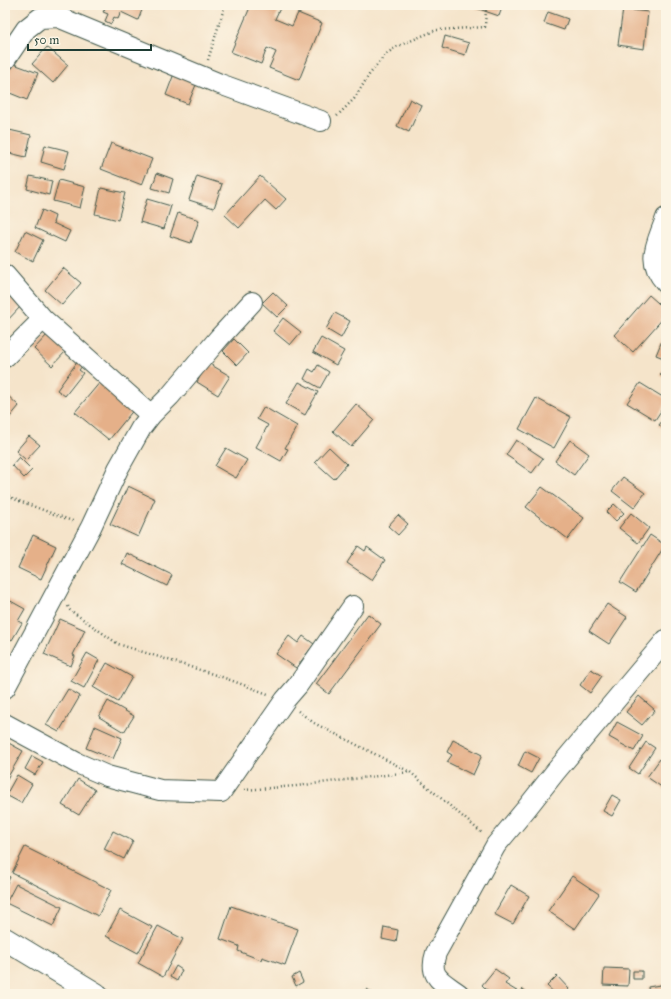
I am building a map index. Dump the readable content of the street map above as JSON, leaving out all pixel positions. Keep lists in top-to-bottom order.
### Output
{
  "scale_bar": "50 m"
}
